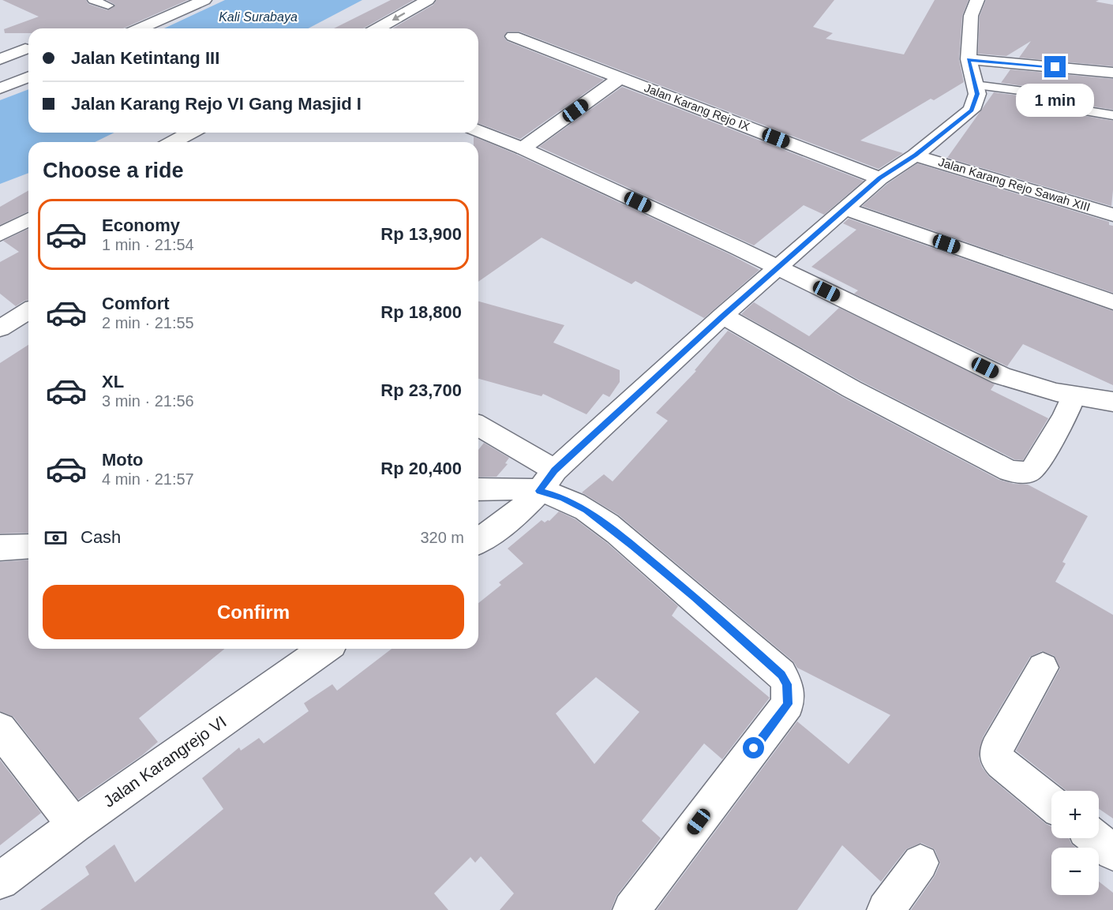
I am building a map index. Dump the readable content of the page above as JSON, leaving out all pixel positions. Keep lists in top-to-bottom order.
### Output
{
  "streets": {
    "street": ["Jalan Karang Rejo IX", "Jalan Karang Rejo Sawah XIII", "Jalan Karangrejo VI"]
  },
  "water": ["Kali Surabaya"],
  "page": {
    "banner": ["Jalan Ketintang III", "Jalan Karang Rejo VI Gang Masjid I"],
    "bubble": "1 min",
    "heading": "Choose a ride",
    "list": [
      {
        "name": "Economy",
        "note": "1 min · 21:54",
        "value": "Rp 13,900"
      },
      {
        "name": "Comfort",
        "note": "2 min · 21:55",
        "value": "Rp 18,800"
      },
      {
        "name": "XL",
        "note": "3 min · 21:56",
        "value": "Rp 23,700"
      },
      {
        "name": "Moto",
        "note": "4 min · 21:57",
        "value": "Rp 20,400"
      }
    ],
    "pay": ["Cash", "320 m"],
    "buttons": "Confirm",
    "map_buttons": ["+", "−"]
  }
}
